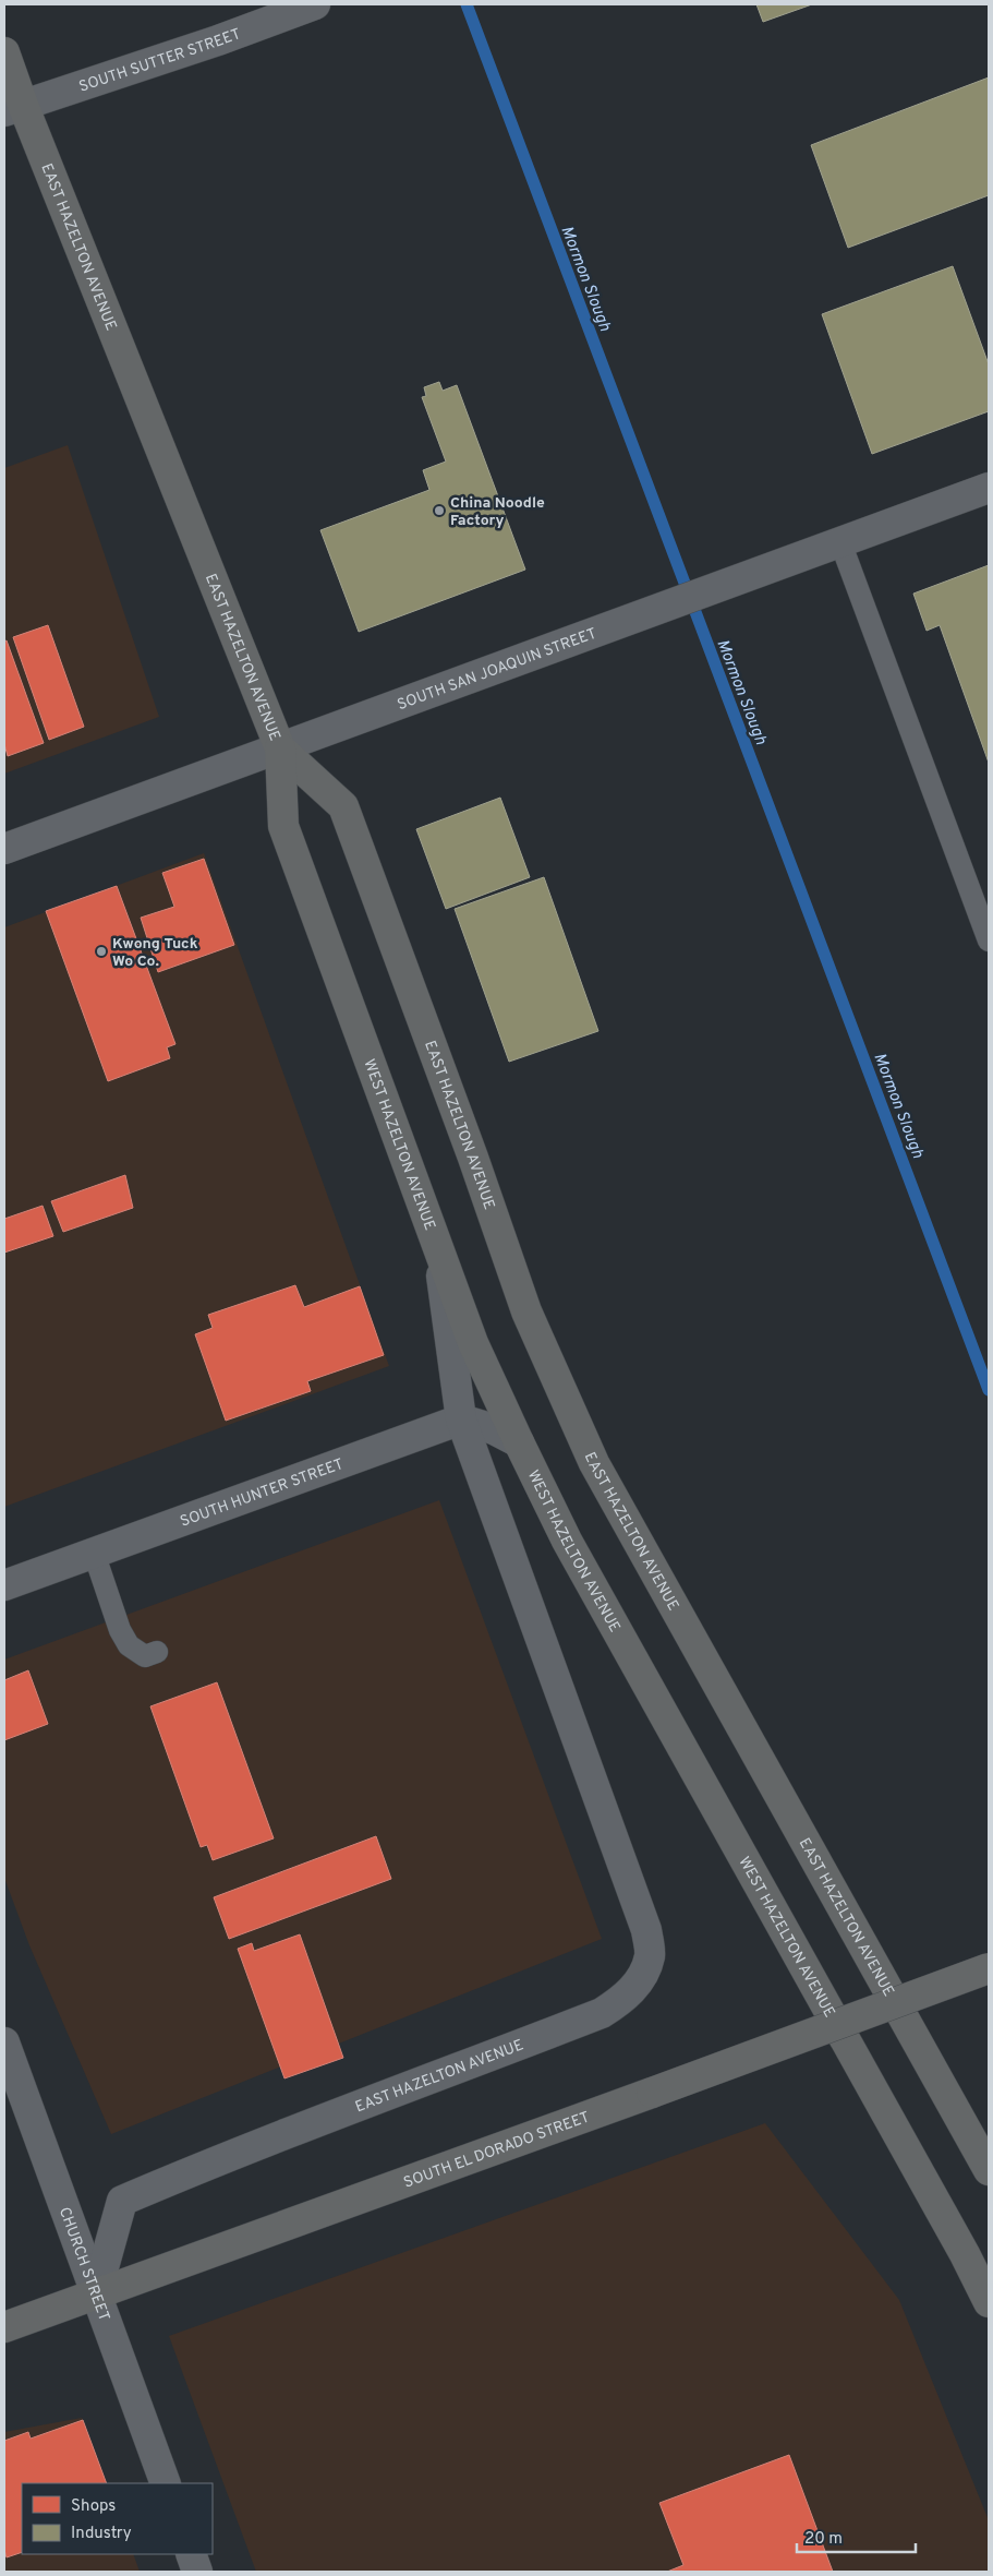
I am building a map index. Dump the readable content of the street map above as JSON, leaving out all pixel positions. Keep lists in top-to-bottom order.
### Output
{
  "streets": {
    "main road": ["EAST HAZELTON AVENUE", "WEST HAZELTON AVENUE", "SOUTH EL DORADO STREET"],
    "street": [
      "SOUTH SUTTER STREET",
      "SOUTH SAN JOAQUIN STREET",
      "SOUTH HUNTER STREET",
      "CHURCH STREET"
    ]
  },
  "crossings": [
    ["SOUTH SUTTER STREET", "EAST HAZELTON AVENUE"],
    ["EAST HAZELTON AVENUE", "SOUTH SAN JOAQUIN STREET"],
    ["EAST HAZELTON AVENUE", "WEST HAZELTON AVENUE"],
    ["EAST HAZELTON AVENUE", "SOUTH HUNTER STREET"],
    ["EAST HAZELTON AVENUE", "SOUTH EL DORADO STREET"],
    ["EAST HAZELTON AVENUE", "CHURCH STREET"],
    ["SOUTH SAN JOAQUIN STREET", "WEST HAZELTON AVENUE"],
    ["SOUTH EL DORADO STREET", "CHURCH STREET"]
  ],
  "water": ["Mormon Slough"],
  "places": ["China Noodle Factory", "Kwong Tuck Wo Co."],
  "legend": ["Shops", "Industry"],
  "scale_bar": "20 m"
}
